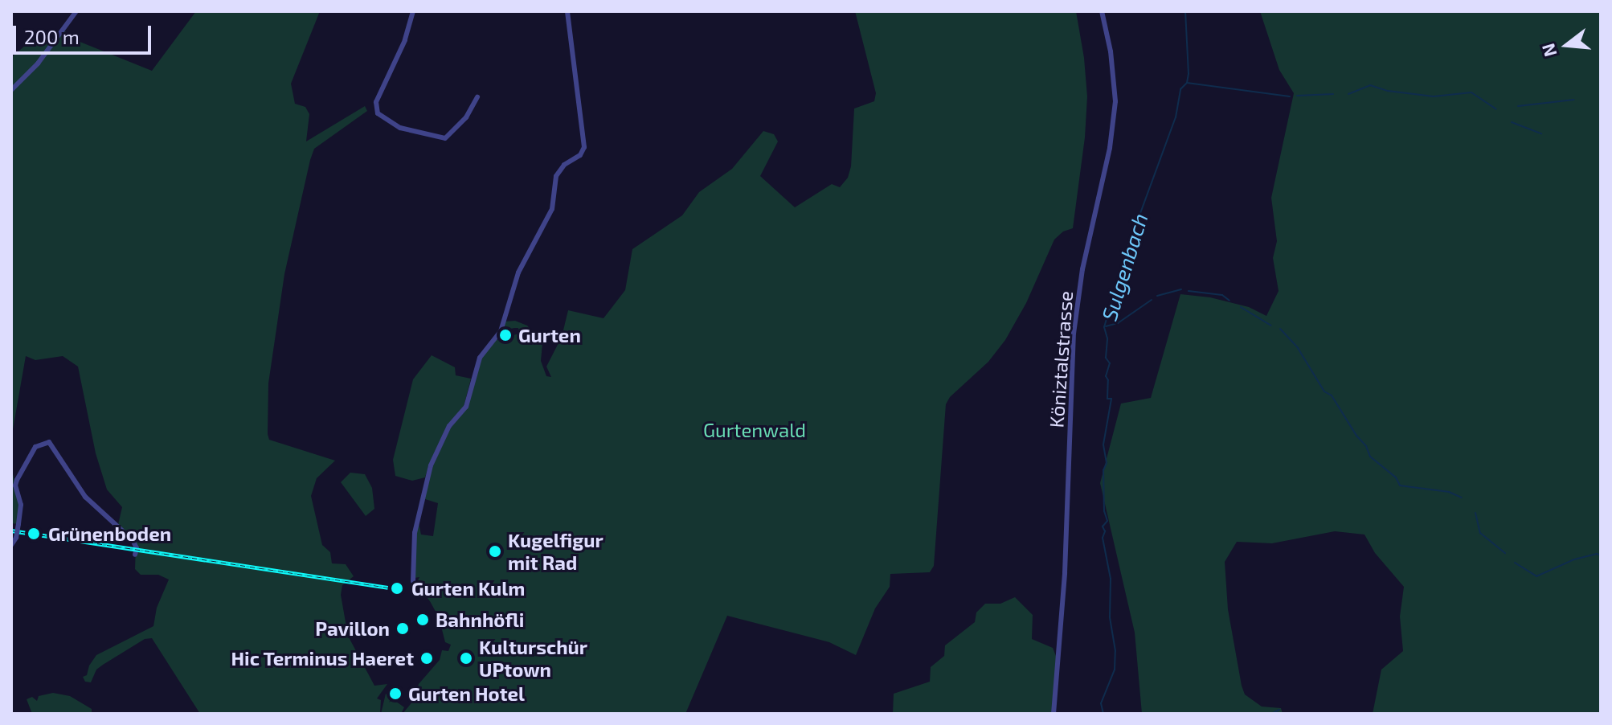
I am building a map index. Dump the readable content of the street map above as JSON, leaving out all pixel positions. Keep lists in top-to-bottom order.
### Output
{
  "streets": {
    "street": ["Köniztalstrasse"]
  },
  "water": ["Sulgenbach"],
  "parks": ["Gurtenwald"],
  "places": [
    "Gurten",
    "Grünenboden",
    "Kugelfigur mit Rad",
    "Gurten Kulm",
    "Bahnhöfli",
    "Pavillon",
    "Hic Terminus Haeret",
    "Kulturschür UPtown",
    "Gurten Hotel"
  ],
  "scale_bar": "200 m",
  "north": "left"
}
